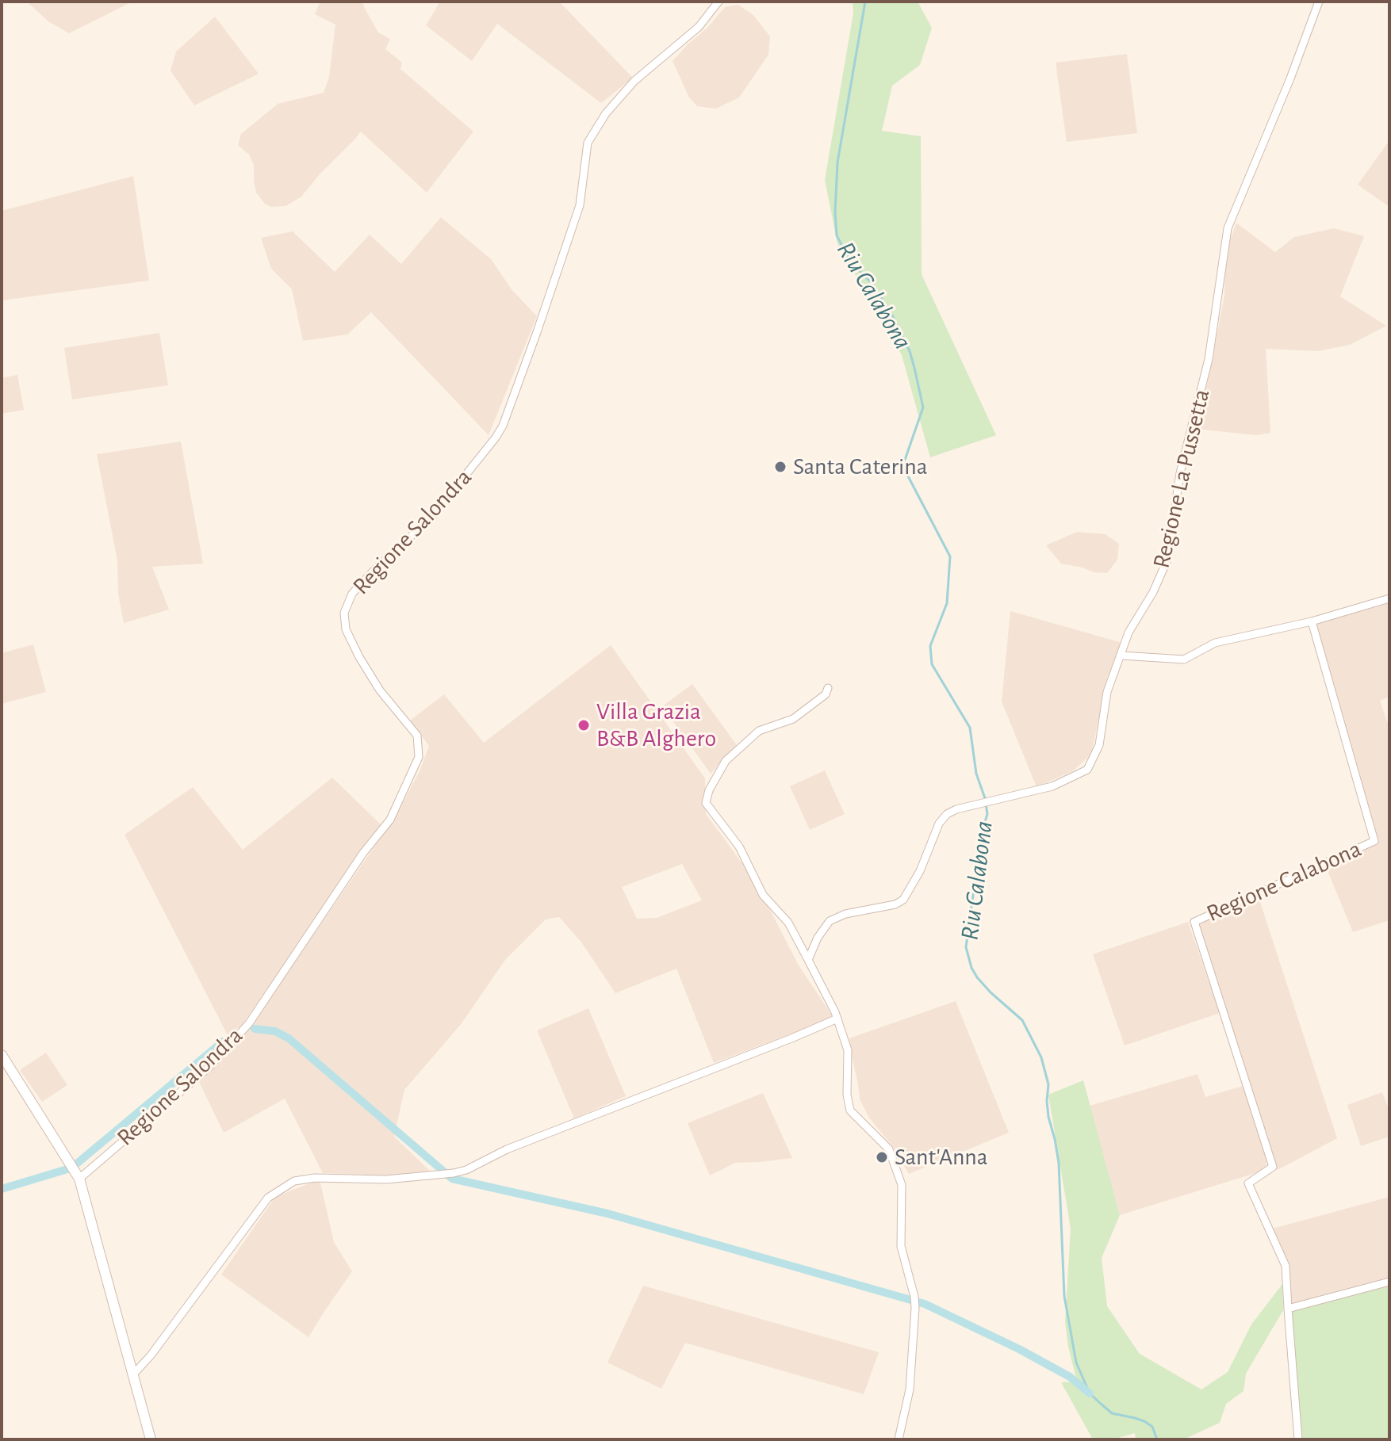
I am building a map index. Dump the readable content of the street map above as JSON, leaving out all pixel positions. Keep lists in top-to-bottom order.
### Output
{
  "streets": {
    "street": ["Regione La Pussetta", "Regione Salondra", "Regione Calabona"]
  },
  "water": ["Riu Calabona"],
  "places": ["Santa Caterina", "Villa Grazia B&B Alghero", "Sant'Anna"]
}
